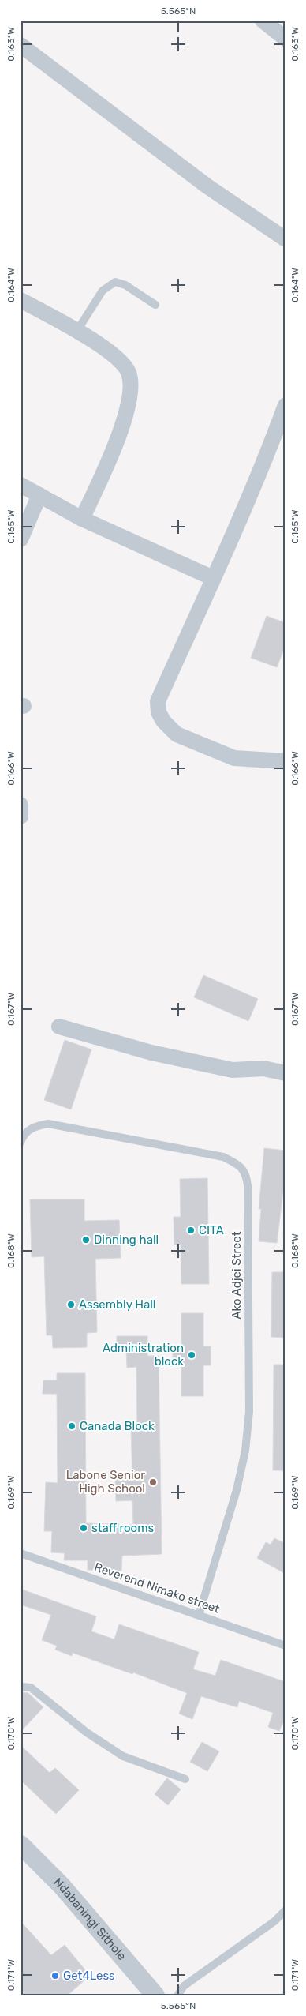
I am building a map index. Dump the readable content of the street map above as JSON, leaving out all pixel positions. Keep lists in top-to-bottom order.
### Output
{
  "streets": {
    "street": ["Ndabaningi Sithole"],
    "lane": ["Ako Adjei Street", "Reverend Nimako street"]
  },
  "crossings": [
    ["Ako Adjei Street", "Reverend Nimako street"]
  ],
  "places": [
    "CITA",
    "Dinning hall",
    "Assembly Hall",
    "Administration block",
    "Canada Block",
    "Labone Senior High School",
    "staff rooms",
    "Get4Less"
  ],
  "coordinates": [
    "5.565°N",
    "0.163°W",
    "0.164°W",
    "0.165°W",
    "0.166°W",
    "0.167°W",
    "0.168°W",
    "0.169°W",
    "0.170°W",
    "0.171°W"
  ]
}
